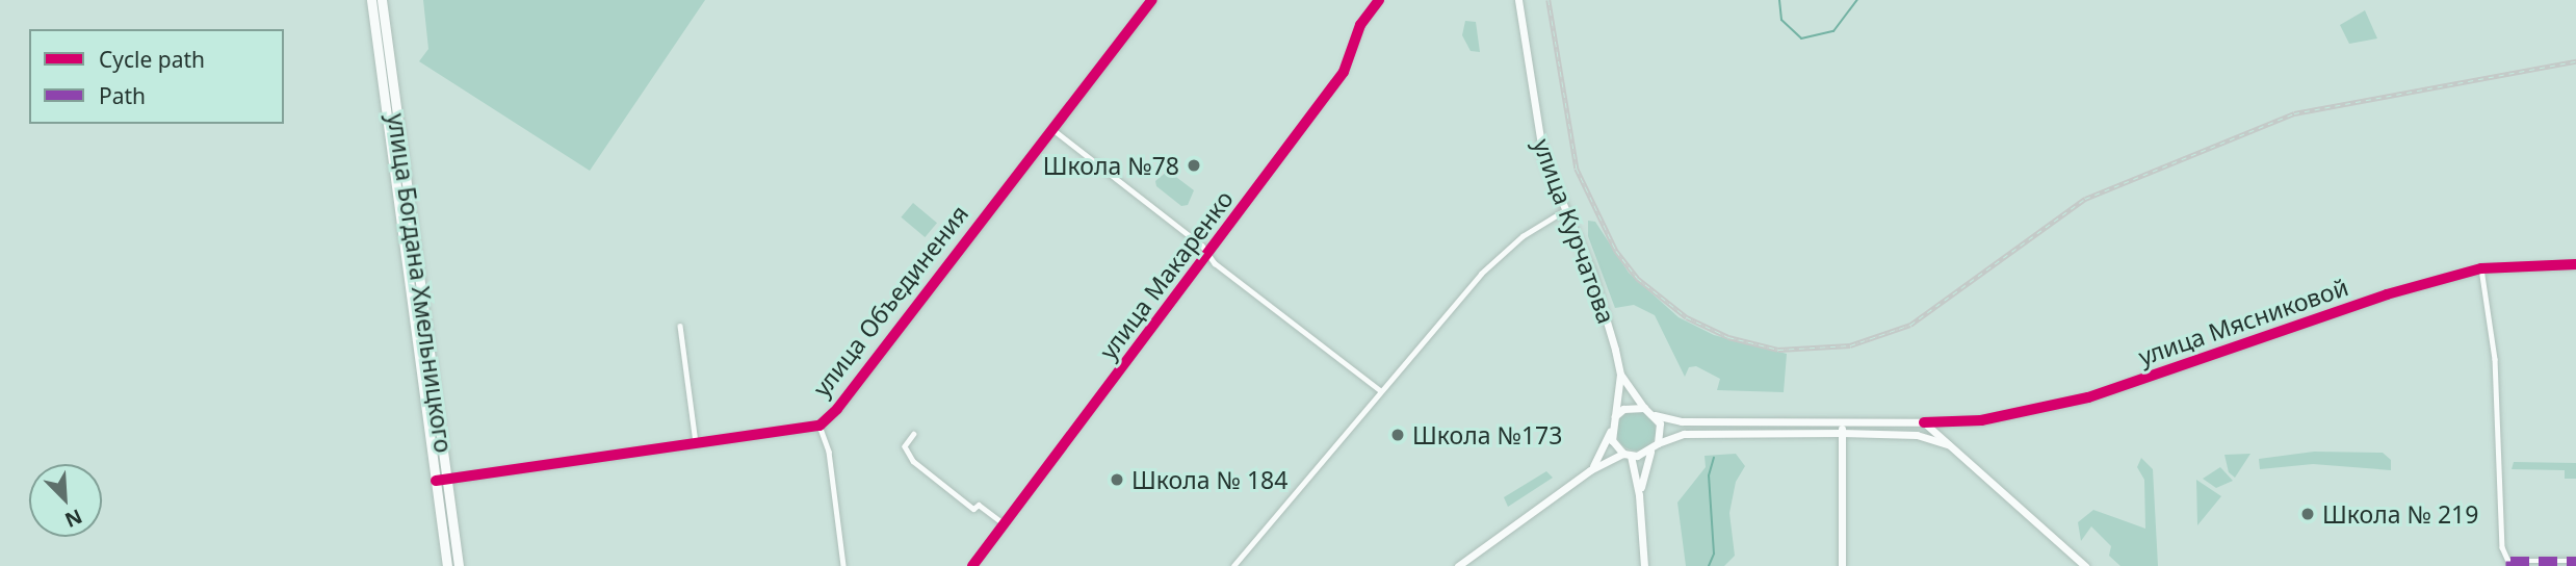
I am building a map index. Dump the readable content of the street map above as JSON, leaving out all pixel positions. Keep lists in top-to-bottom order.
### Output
{
  "streets": {
    "highway": ["улица Богдана Хмельницкого"],
    "street": [
      "улица Курчатова",
      "улица Макаренко",
      "улица Объединения",
      "улица Мясниковой"
    ]
  },
  "crossings": [
    ["улица Курчатова", "улица Мясниковой"],
    ["улица Богдана Хмельницкого", "улица Объединения"]
  ],
  "places": [
    "Школа №78",
    "Школа №173",
    "Школа № 184",
    "Школа № 219"
  ],
  "legend": ["Cycle path", "Path"],
  "north": "bottom right"
}
